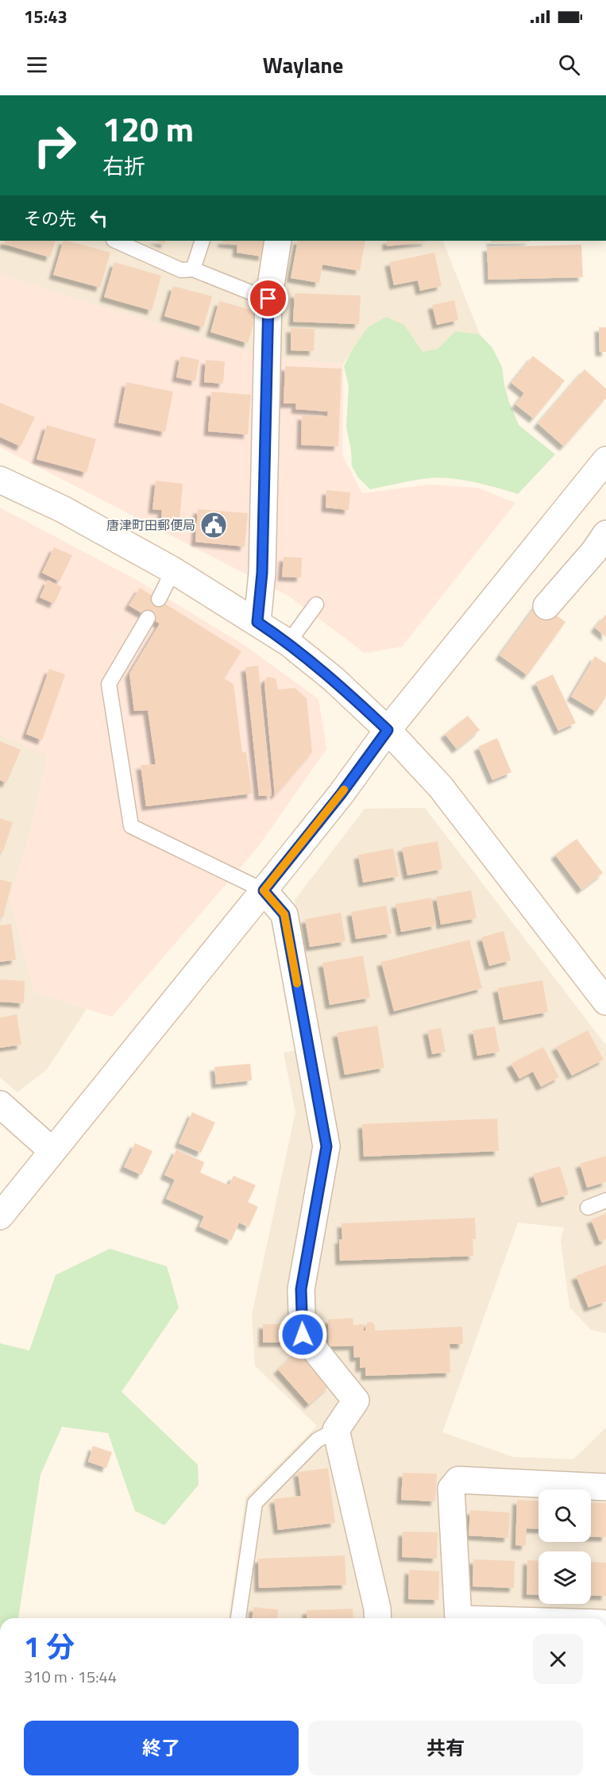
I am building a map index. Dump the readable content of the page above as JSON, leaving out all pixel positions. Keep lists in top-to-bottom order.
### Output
{
  "places": {
    "public building": ["唐津町田郵便局"]
  },
  "page": {
    "status": "15:43",
    "header": "Waylane",
    "turn": ["120 m", "右折"],
    "then": "その先",
    "heading": ["1 分", "310 m · 15:44"],
    "buttons": ["終了", "共有"]
  }
}
